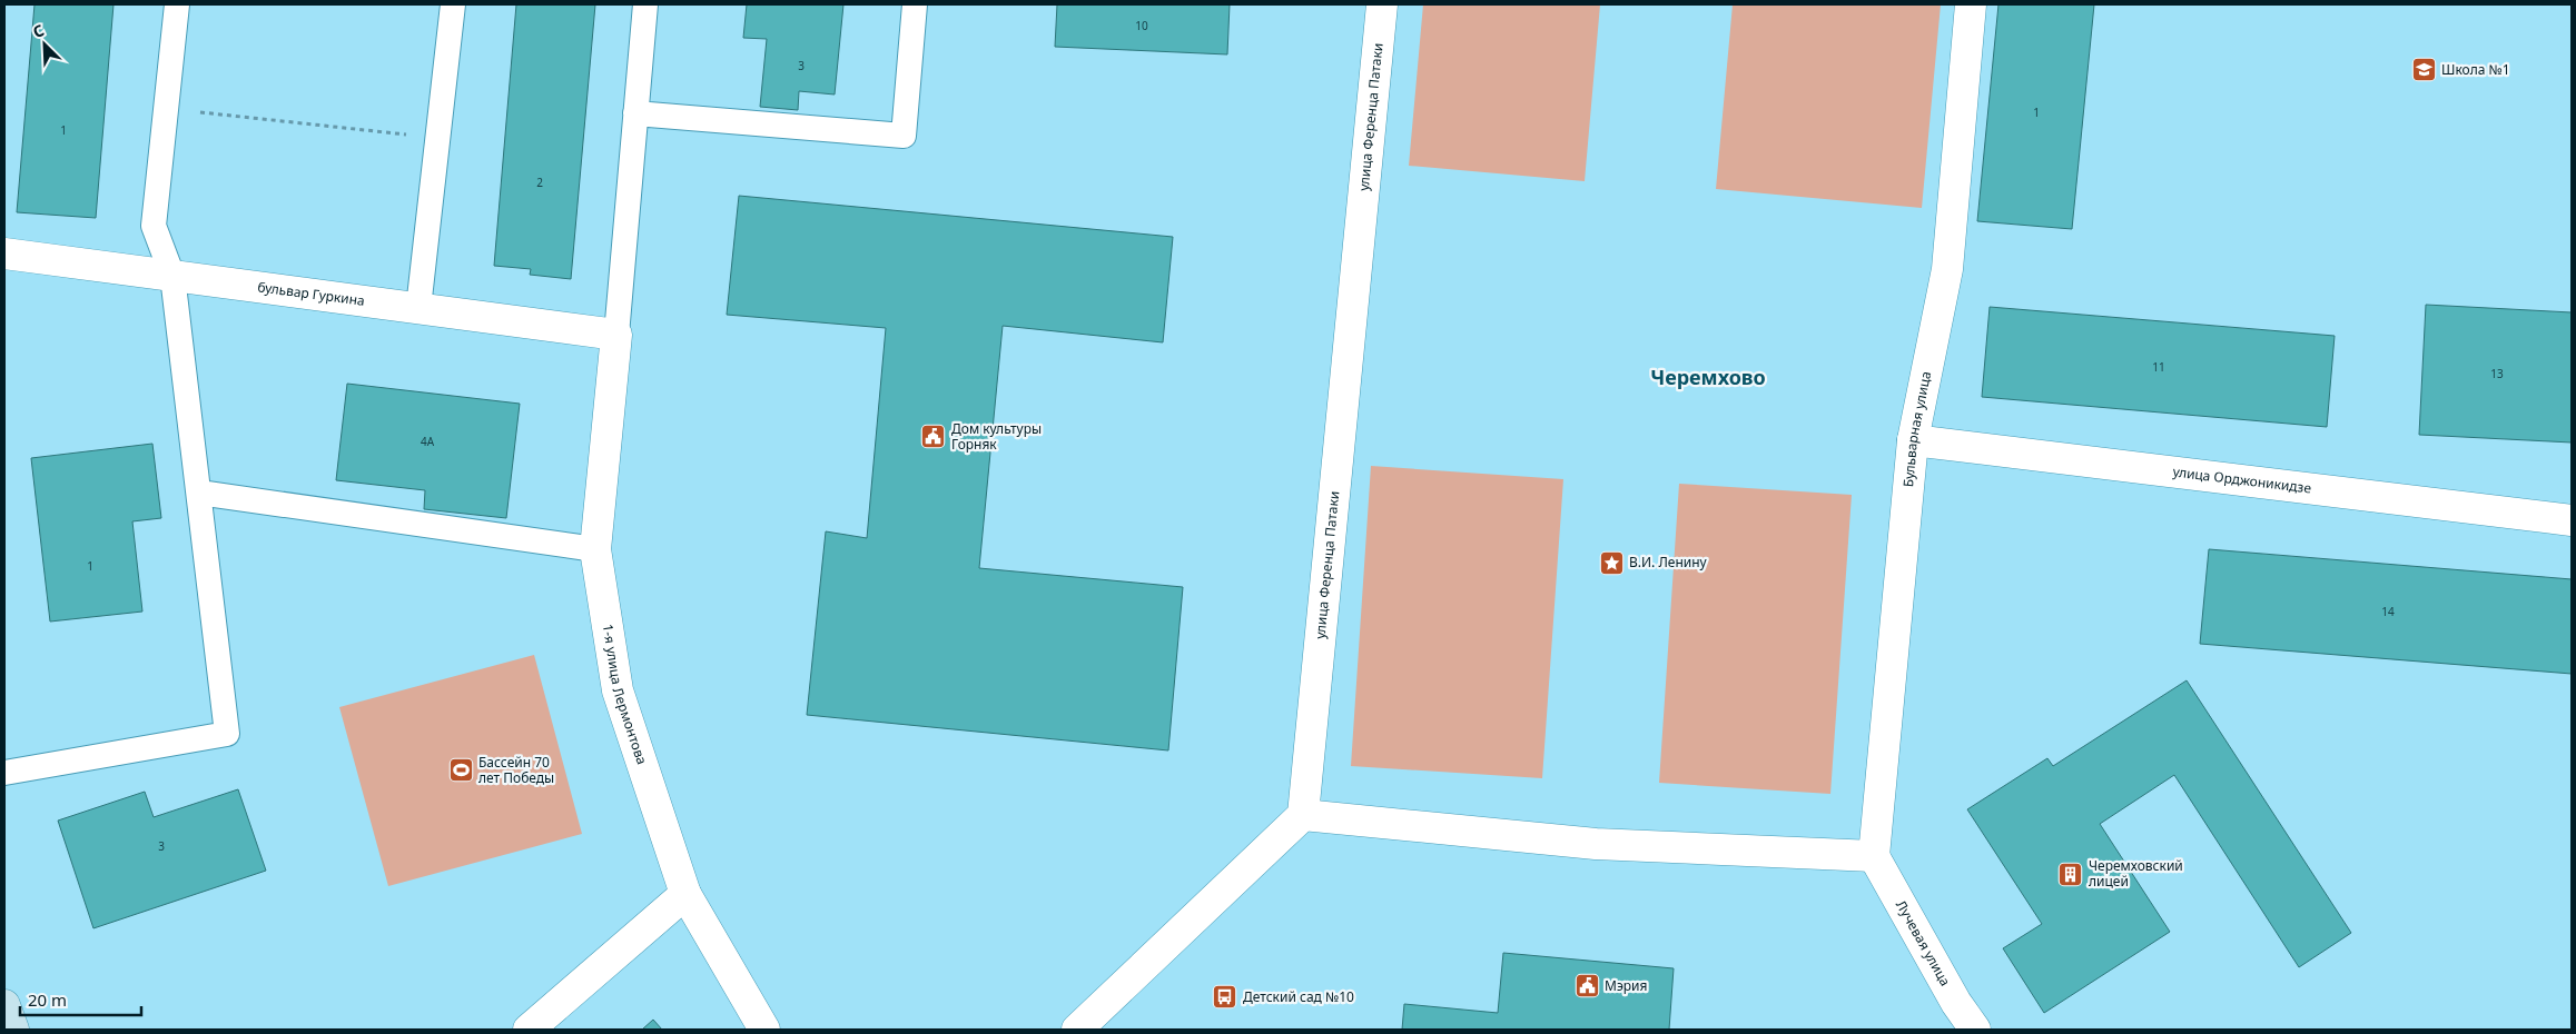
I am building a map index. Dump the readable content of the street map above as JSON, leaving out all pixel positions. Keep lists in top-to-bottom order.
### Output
{
  "streets": {
    "street": [
      "улица Ференца Патаки",
      "бульвар Гуркина",
      "Бульварная улица",
      "улица Орджоникидзе",
      "1-я улица Лермонтова",
      "Лучевая улица"
    ]
  },
  "crossings": [
    ["бульвар Гуркина", "1-я улица Лермонтова"],
    ["Бульварная улица", "улица Орджоникидзе"],
    ["Бульварная улица", "Лучевая улица"]
  ],
  "districts": ["Черемхово"],
  "places": {
    "school or university": ["Школа №1"],
    "public building": ["Дом культуры Горняк", "Мэрия"],
    "place": ["В.И. Ленину"],
    "sports": ["Бассейн 70 лет Победы"],
    "building": ["Черемховский лицей"],
    "bus stop": ["Детский сад №10"]
  },
  "house_numbers": [
    "10",
    "3",
    "1",
    "1",
    "2",
    "11",
    "13",
    "4А",
    "1",
    "14",
    "3"
  ],
  "scale_bar": "20 m",
  "north": "top left"
}
